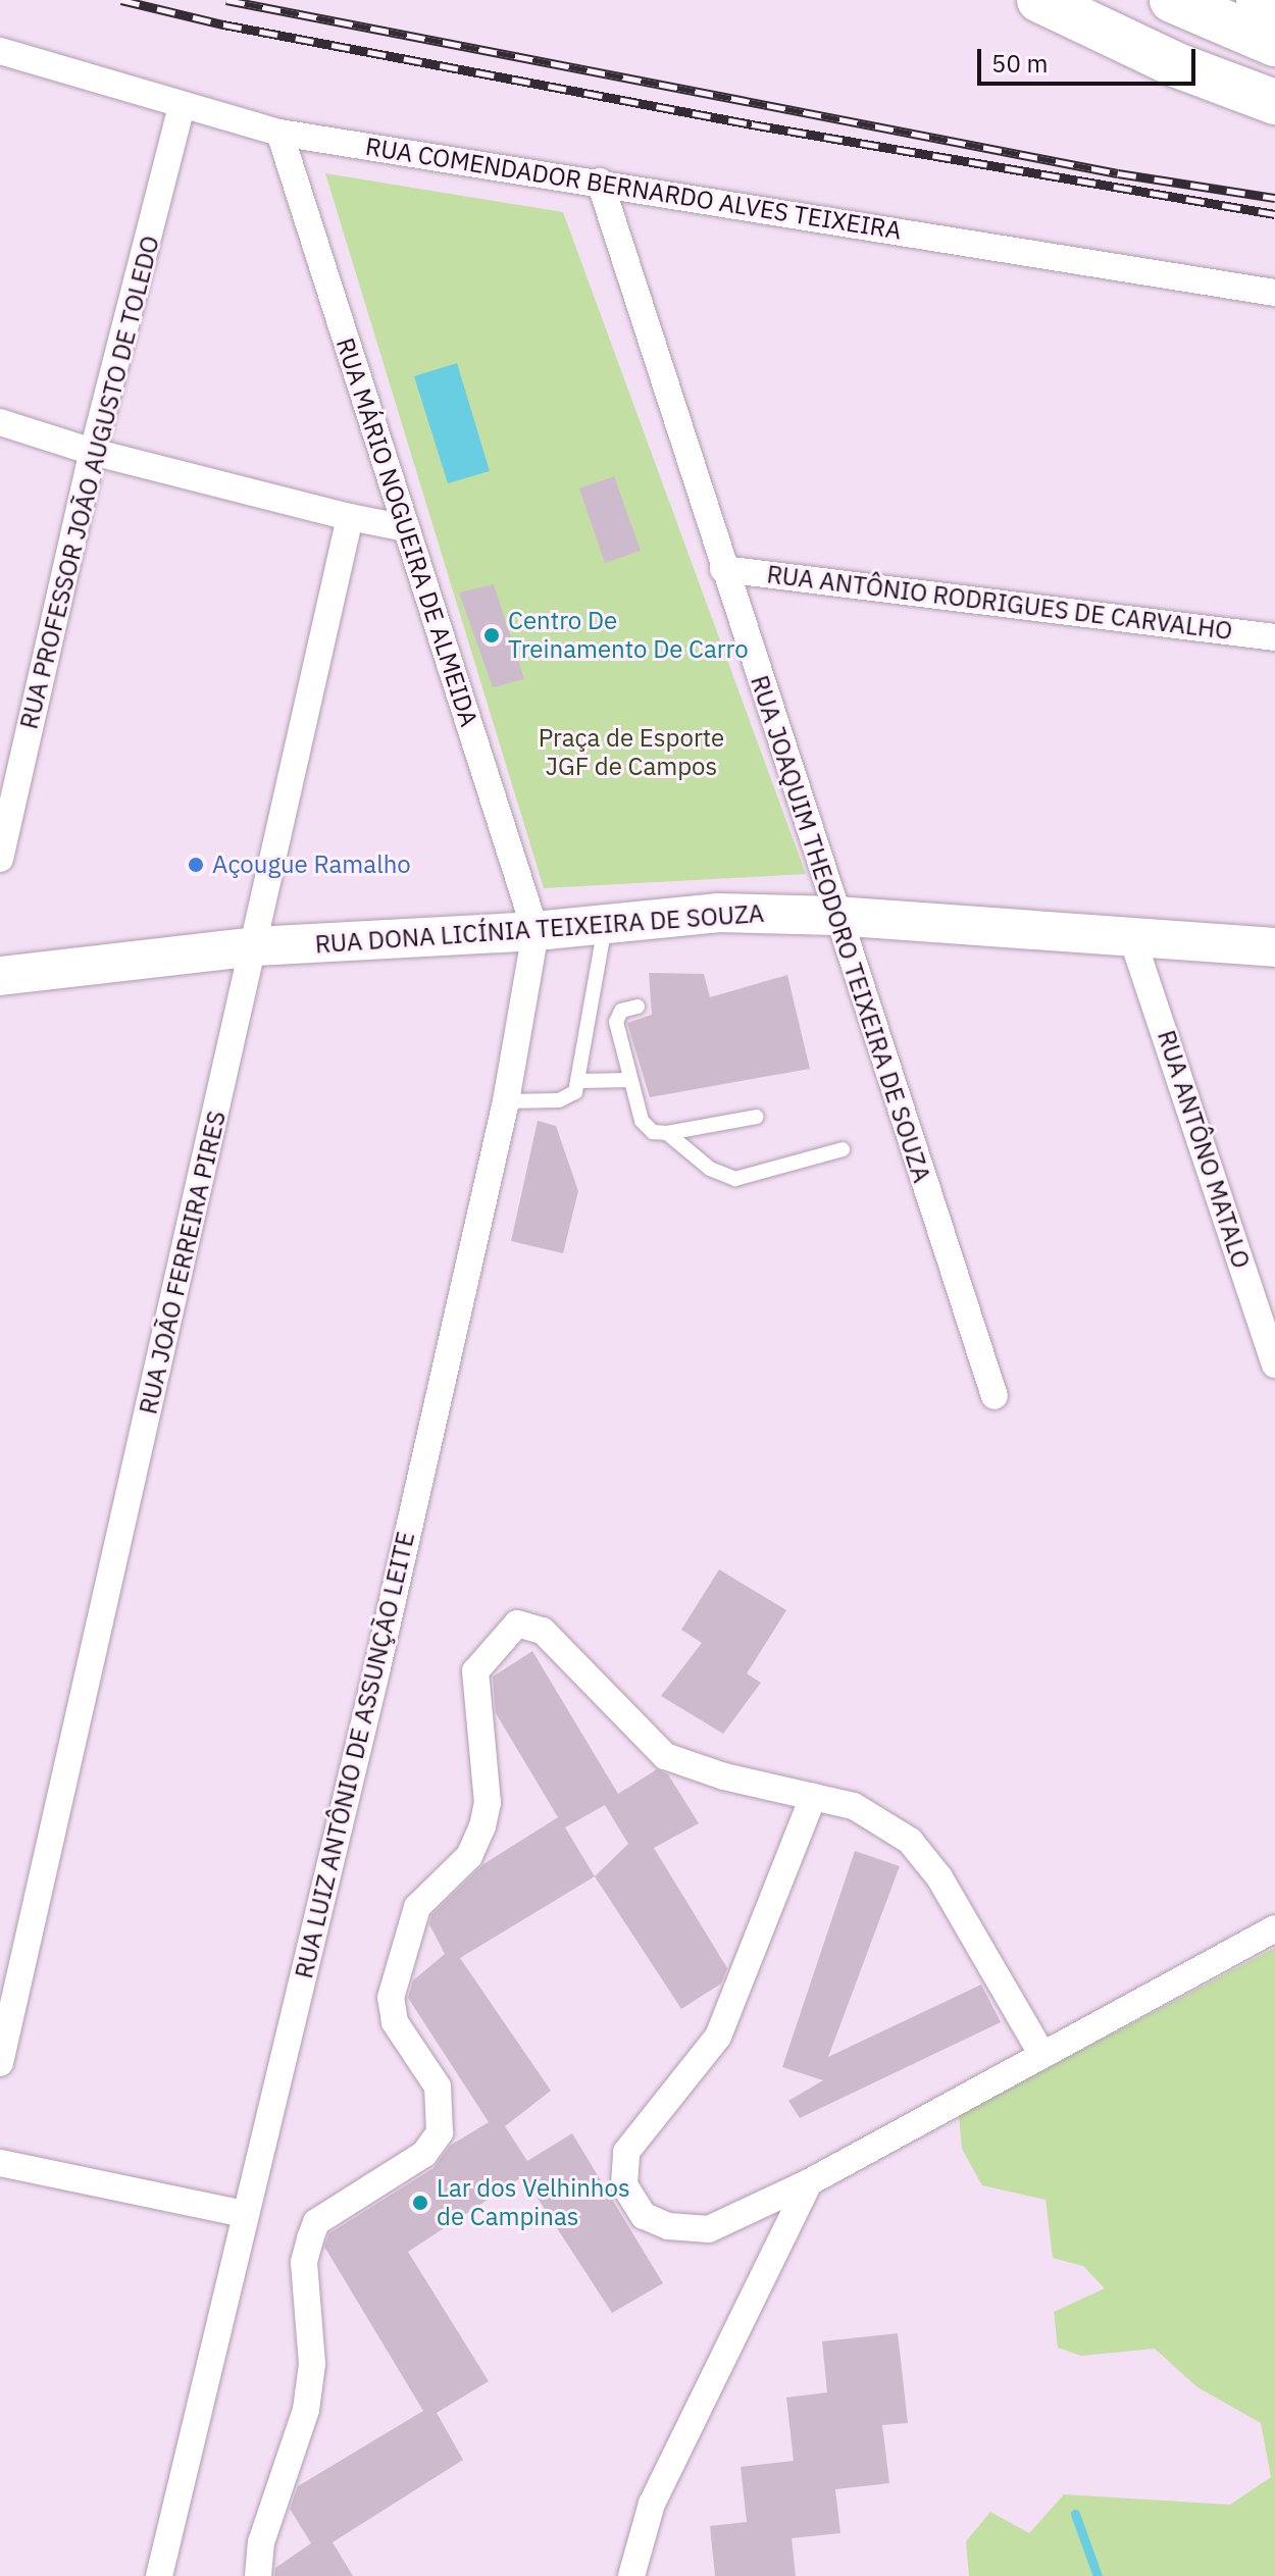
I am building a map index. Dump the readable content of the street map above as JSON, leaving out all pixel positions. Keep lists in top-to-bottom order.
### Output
{
  "streets": {
    "main road": ["RUA DONA LICÍNIA TEIXEIRA DE SOUZA"],
    "street": [
      "RUA COMENDADOR BERNARDO ALVES TEIXEIRA",
      "RUA PROFESSOR JOÃO AUGUSTO DE TOLEDO",
      "RUA MÁRIO NOGUEIRA DE ALMEIDA",
      "RUA ANTÔNIO RODRIGUES DE CARVALHO",
      "RUA JOAQUIM THEODORO TEIXEIRA DE SOUZA",
      "RUA ANTÔNO MATALO",
      "RUA JOÃO FERREIRA PIRES",
      "RUA LUIZ ANTÔNIO DE ASSUNÇÃO LEITE"
    ]
  },
  "crossings": [
    ["RUA COMENDADOR BERNARDO ALVES TEIXEIRA", "RUA PROFESSOR JOÃO AUGUSTO DE TOLEDO"],
    ["RUA COMENDADOR BERNARDO ALVES TEIXEIRA", "RUA MÁRIO NOGUEIRA DE ALMEIDA"],
    ["RUA COMENDADOR BERNARDO ALVES TEIXEIRA", "RUA JOAQUIM THEODORO TEIXEIRA DE SOUZA"],
    ["RUA MÁRIO NOGUEIRA DE ALMEIDA", "RUA DONA LICÍNIA TEIXEIRA DE SOUZA"],
    ["RUA MÁRIO NOGUEIRA DE ALMEIDA", "RUA LUIZ ANTÔNIO DE ASSUNÇÃO LEITE"],
    ["RUA ANTÔNIO RODRIGUES DE CARVALHO", "RUA JOAQUIM THEODORO TEIXEIRA DE SOUZA"],
    ["RUA DONA LICÍNIA TEIXEIRA DE SOUZA", "RUA JOAQUIM THEODORO TEIXEIRA DE SOUZA"],
    ["RUA DONA LICÍNIA TEIXEIRA DE SOUZA", "RUA ANTÔNO MATALO"],
    ["RUA DONA LICÍNIA TEIXEIRA DE SOUZA", "RUA JOÃO FERREIRA PIRES"],
    ["RUA DONA LICÍNIA TEIXEIRA DE SOUZA", "RUA LUIZ ANTÔNIO DE ASSUNÇÃO LEITE"]
  ],
  "parks": ["Praça de Esporte JGF de Campos"],
  "places": ["Centro De Treinamento De Carro", "Açougue Ramalho", "Lar dos Velhinhos de Campinas"],
  "scale_bar": "50 m"
}
